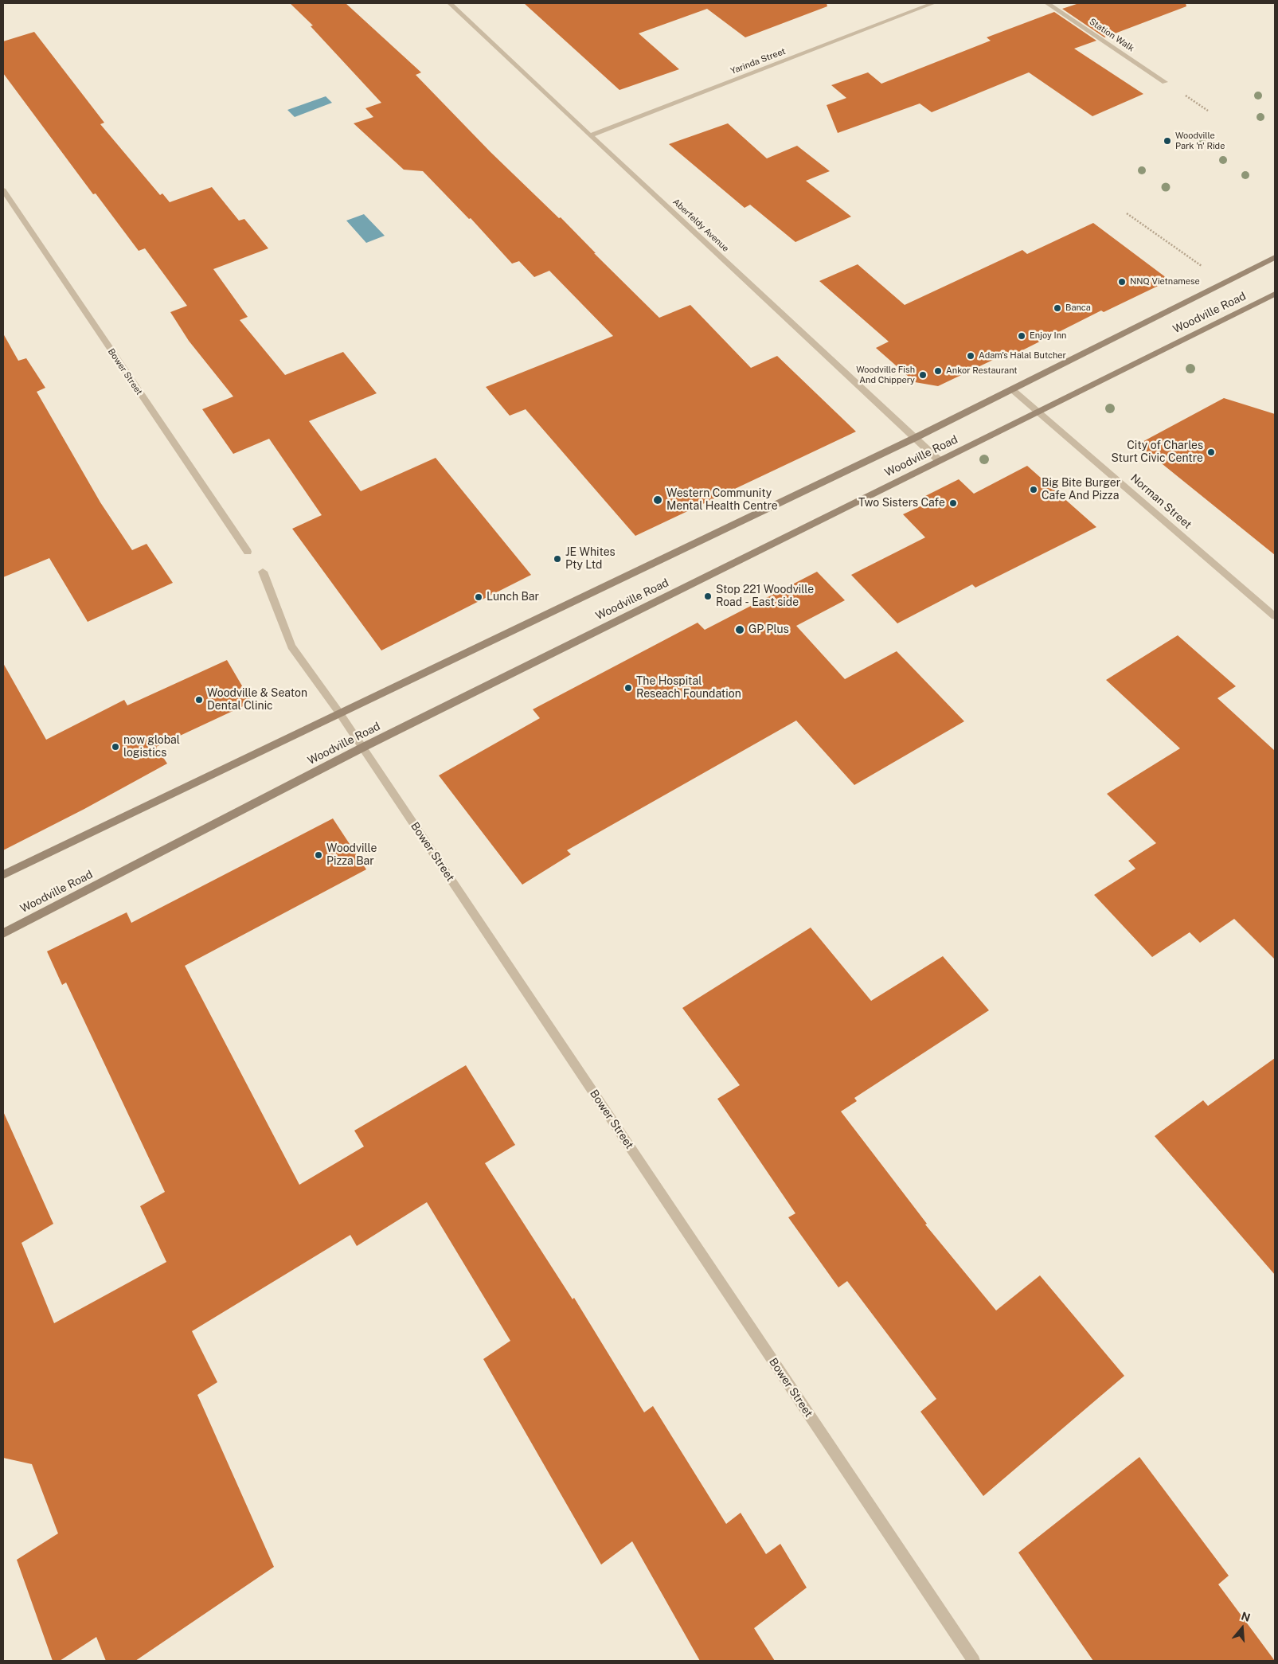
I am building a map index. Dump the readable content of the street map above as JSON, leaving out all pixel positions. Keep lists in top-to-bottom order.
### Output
{
  "streets": {
    "main road": ["Woodville Road"],
    "street": [
      "Station Walk",
      "Yarinda Street",
      "Aberfeldy Avenue",
      "Bower Street",
      "Norman Street"
    ]
  },
  "crossings": [
    ["Yarinda Street", "Aberfeldy Avenue"],
    ["Aberfeldy Avenue", "Woodville Road"],
    ["Woodville Road", "Bower Street"],
    ["Woodville Road", "Norman Street"]
  ],
  "places": [
    "Woodville Park 'n' Ride",
    "NNQ Vietnamese",
    "Banca",
    "Enjoy Inn",
    "Adam's Halal Butcher",
    "Ankor Restaurant",
    "Woodville Fish And Chippery",
    "City of Charles Sturt Civic Centre",
    "Big Bite Burger Cafe And Pizza",
    "Western Community Mental Health Centre",
    "Two Sisters Cafe",
    "JE Whites Pty Ltd",
    "Stop 221 Woodville Road - East side",
    "Lunch Bar",
    "GP Plus",
    "The Hospital Reseach Foundation",
    "Woodville & Seaton Dental Clinic",
    "now global logistics",
    "Woodville Pizza Bar"
  ],
  "north": "top"
}
